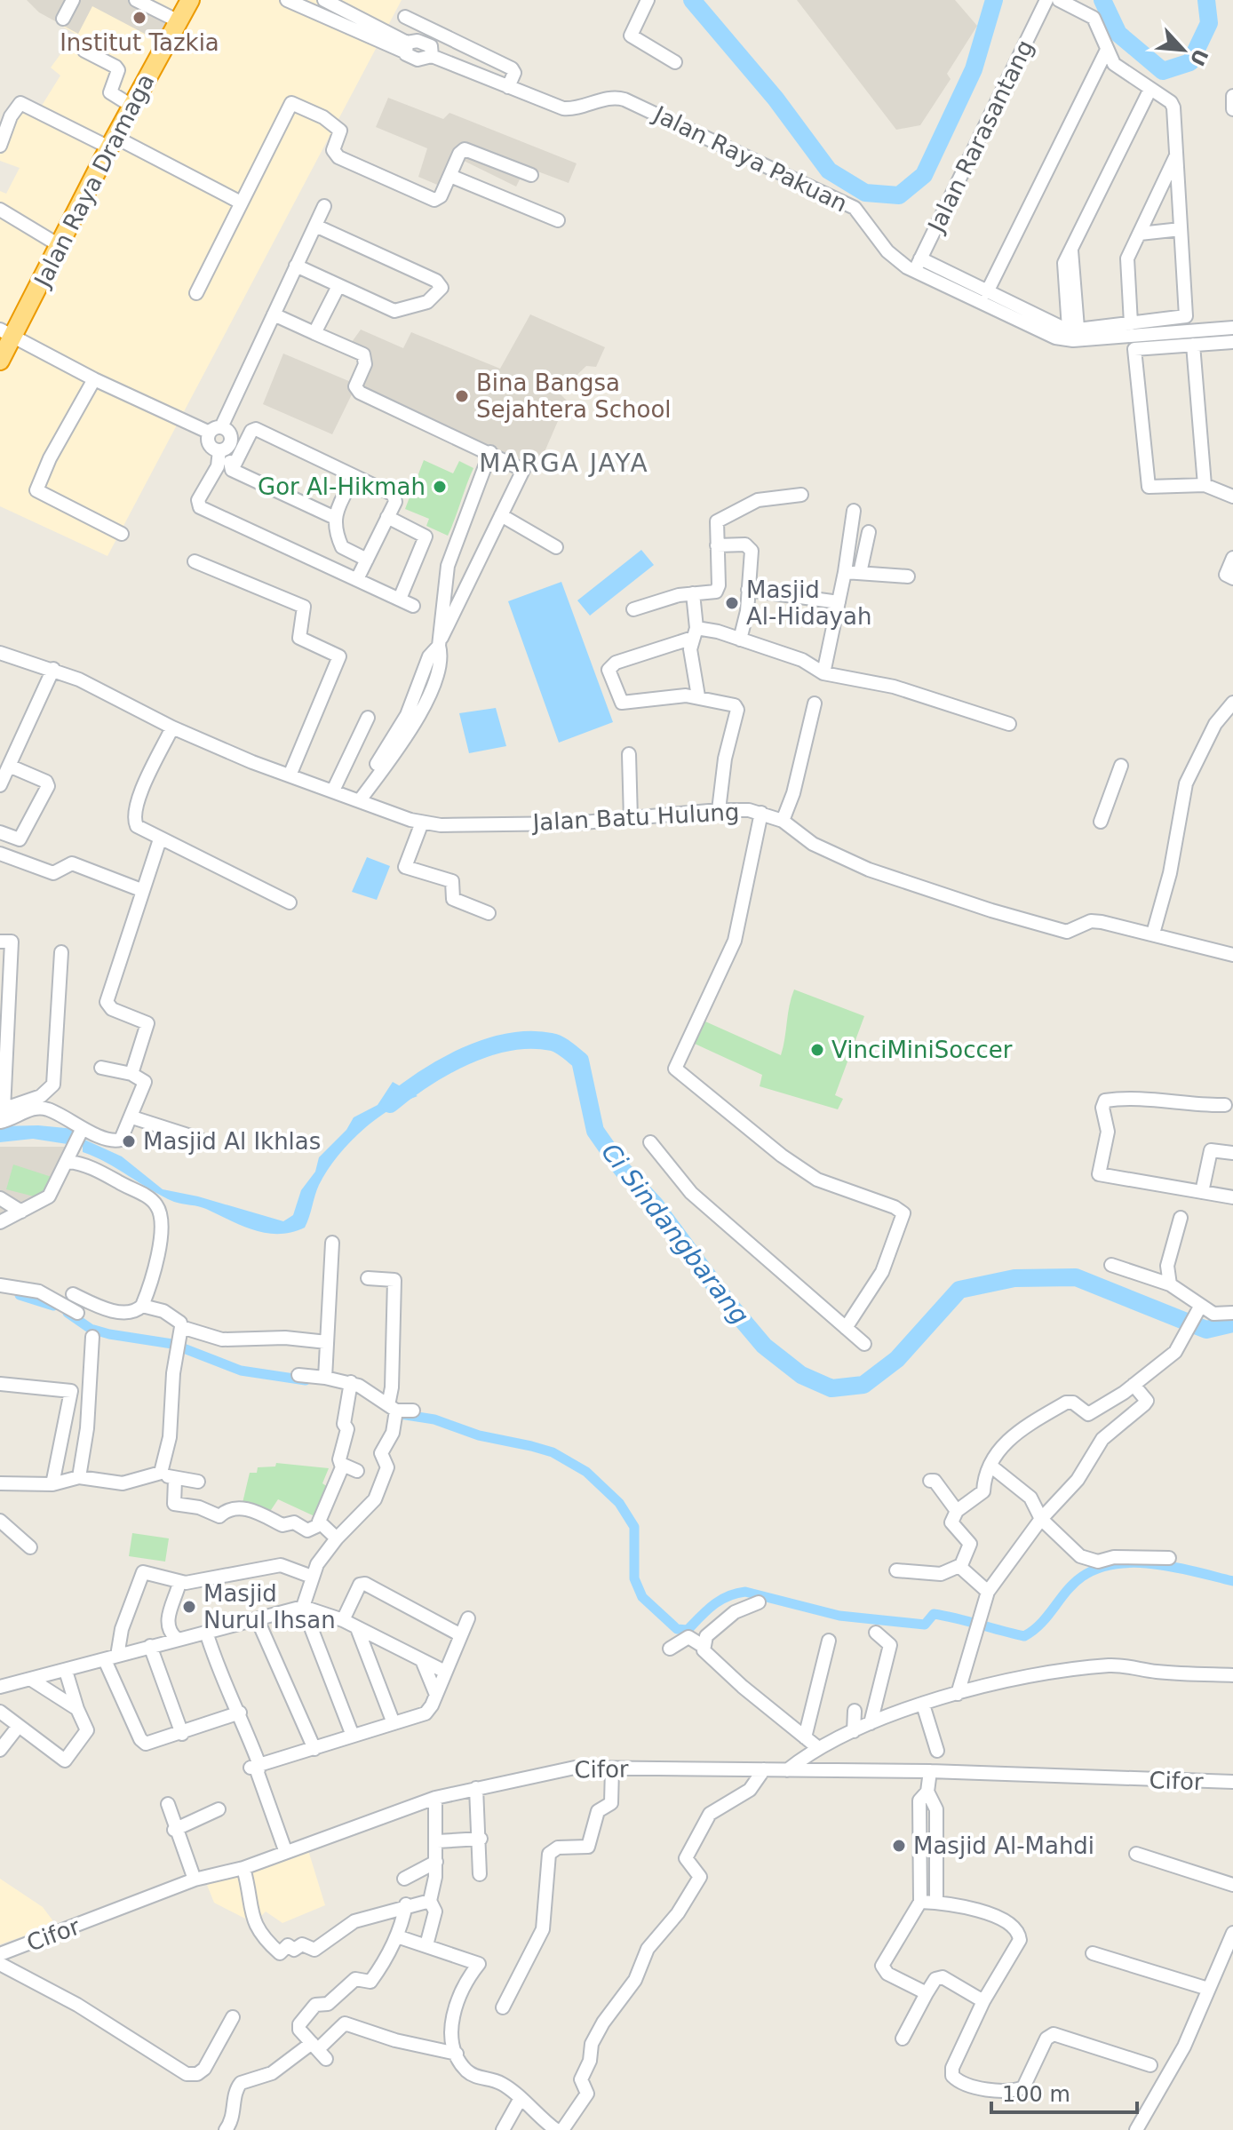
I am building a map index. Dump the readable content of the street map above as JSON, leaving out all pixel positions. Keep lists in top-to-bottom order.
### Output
{
  "streets": {
    "highway": ["Jalan Raya Dramaga"],
    "street": [
      "Jalan Rarasantang",
      "Jalan Raya Pakuan",
      "Jalan Batu Hulung",
      "Cifor"
    ]
  },
  "crossings": [
    ["Jalan Rarasantang", "Jalan Raya Pakuan"]
  ],
  "districts": ["MARGA JAYA"],
  "water": ["Ci Sindangbarang"],
  "places": [
    "Institut Tazkia",
    "Bina Bangsa Sejahtera School",
    "Gor Al-Hikmah",
    "Masjid Al-Hidayah",
    "VinciMiniSoccer",
    "Masjid Al Ikhlas",
    "Masjid Nurul Ihsan",
    "Masjid Al-Mahdi"
  ],
  "scale_bar": "100 m",
  "north": "bottom right"
}
